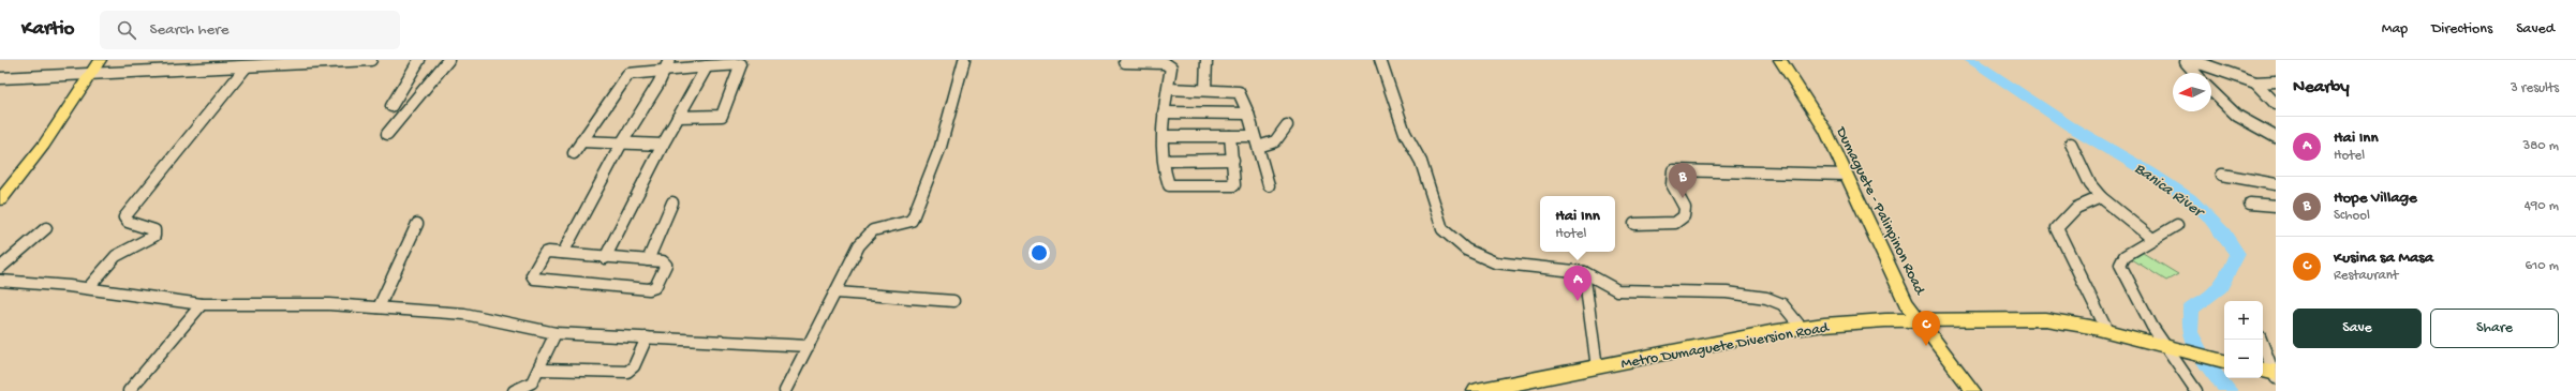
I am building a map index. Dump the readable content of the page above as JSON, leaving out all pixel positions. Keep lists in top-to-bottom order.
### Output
{
  "streets": {
    "highway": ["Metro Dumaguete Diversion Road"],
    "main road": ["Dumaguete - Palinpinon Road"]
  },
  "crossings": [
    ["Dumaguete - Palinpinon Road", "Metro Dumaguete Diversion Road"]
  ],
  "water": ["Banica River"],
  "north": "left",
  "page": {
    "header": "Kartio",
    "search": "Search here",
    "nav": ["Map", "Directions", "Saved"],
    "heading": ["Nearby", "3 results"],
    "list": [
      {
        "mark": "A",
        "name": "Hai Inn",
        "note": "Hotel",
        "value": "380 m"
      },
      {
        "mark": "B",
        "name": "Hope Village",
        "note": "School",
        "value": "490 m"
      },
      {
        "mark": "C",
        "name": "Kusina sa Masa",
        "note": "Restaurant",
        "value": "610 m"
      }
    ],
    "pins": ["B", "A", "C"],
    "popup": ["Hai Inn", "Hotel"],
    "buttons": ["Save", "Share"],
    "map_buttons": ["+", "−"]
  }
}
